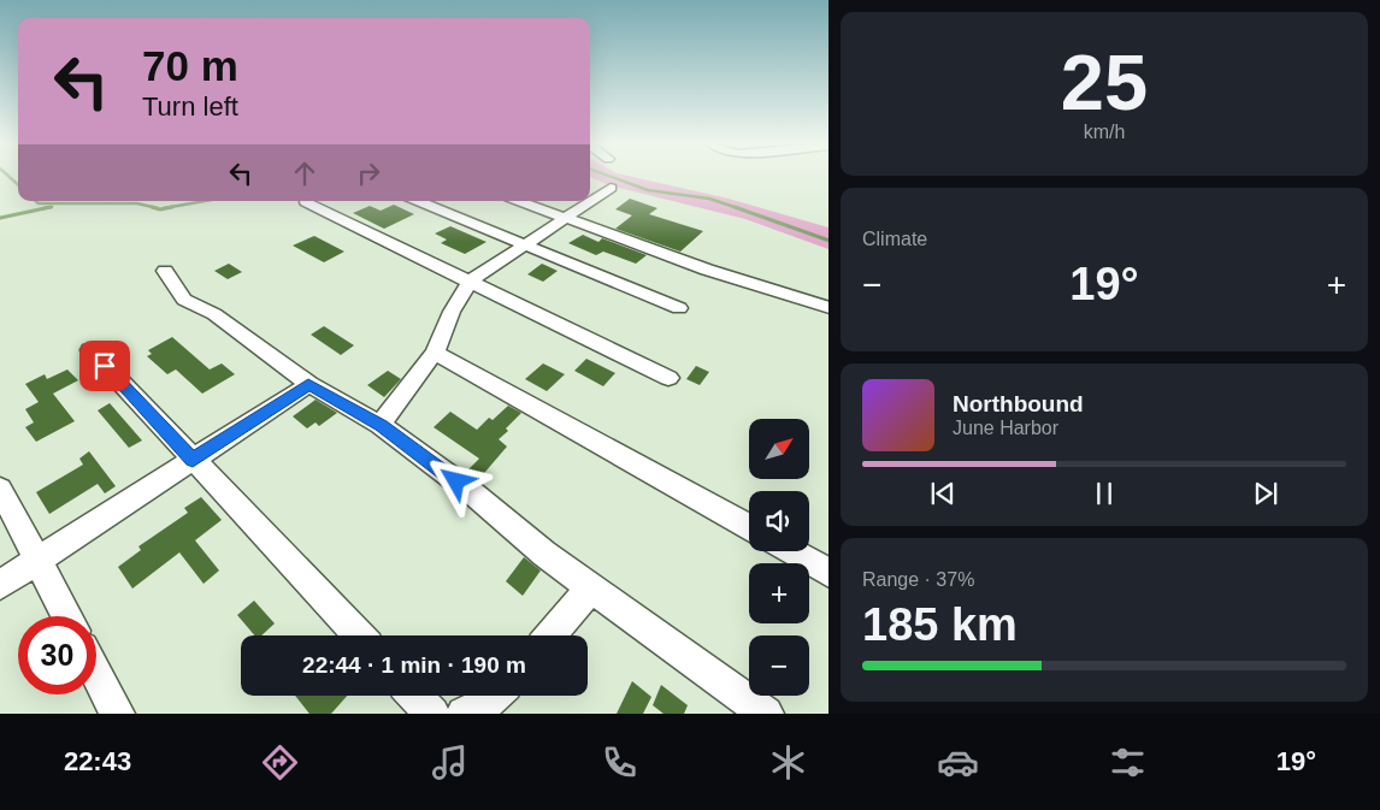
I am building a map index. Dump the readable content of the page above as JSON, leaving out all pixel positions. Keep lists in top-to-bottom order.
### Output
{
  "north": "top right",
  "page": {
    "tile": [
      ["25", "km/h"],
      "Climate",
      ["Range · 37%", "185 km"]
    ],
    "turn": ["70 m", "Turn left"],
    "heat": ["−", "19°", "+"],
    "song": ["Northbound", "June Harbor"],
    "map_buttons": ["+", "−"],
    "limit": "30",
    "trip": "22:44 · 1 min · 190 m",
    "tabs": ["22:43", "19°"]
  }
}
